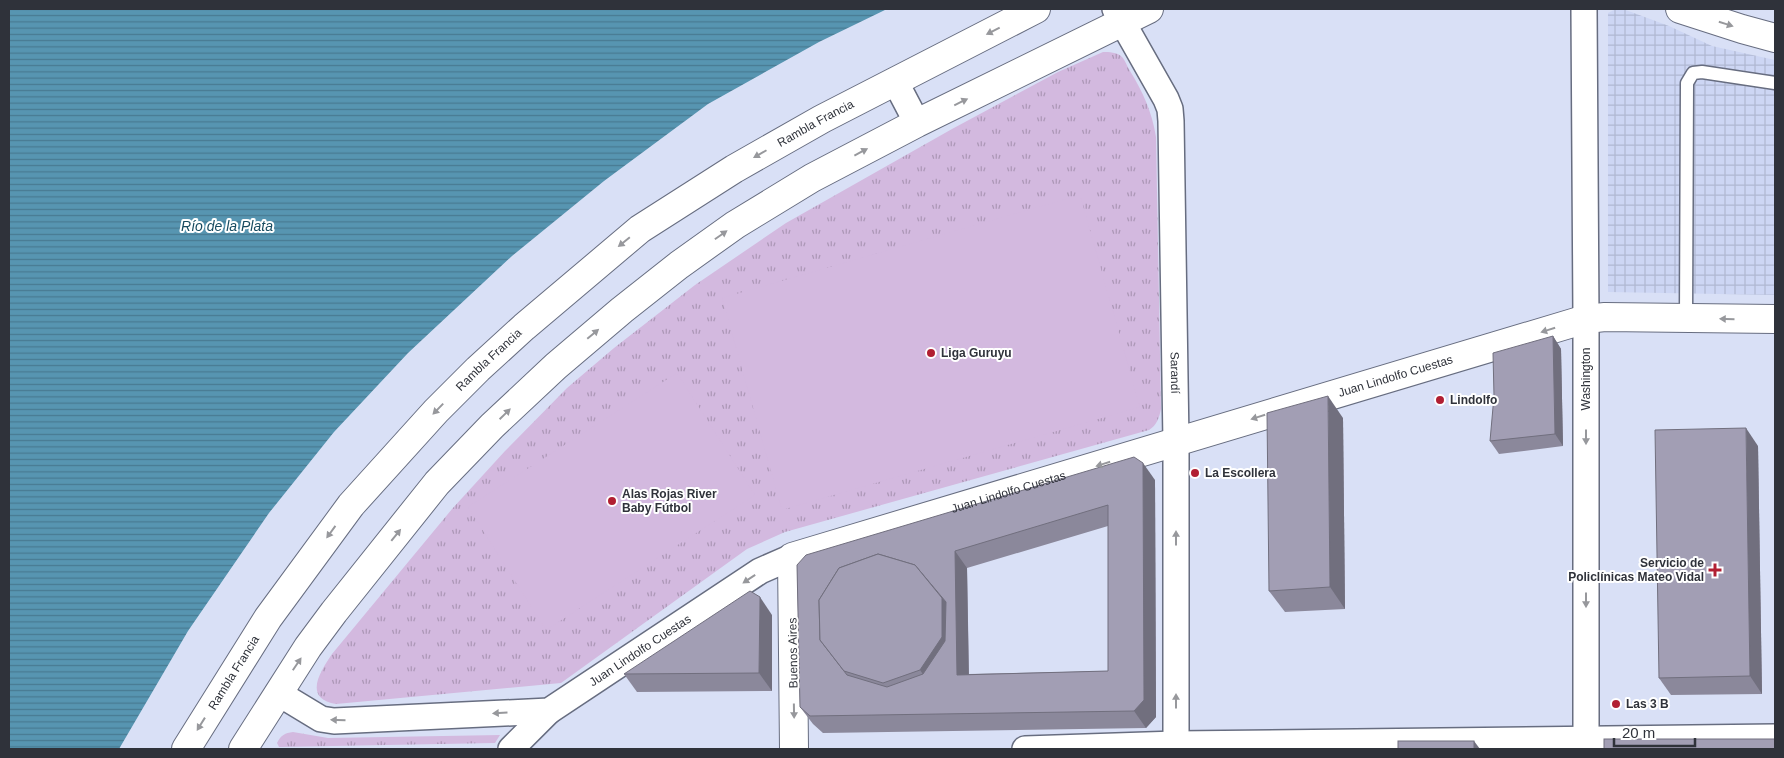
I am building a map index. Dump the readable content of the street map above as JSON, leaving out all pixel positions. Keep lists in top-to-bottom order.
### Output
{
  "streets": {
    "main road": ["Rambla Francia", "Juan Lindolfo Cuestas", "Buenos Aires"],
    "street": ["Sarandí", "Washington"]
  },
  "crossings": [
    ["Sarandí", "Juan Lindolfo Cuestas"],
    ["Juan Lindolfo Cuestas", "Washington"],
    ["Juan Lindolfo Cuestas", "Buenos Aires"]
  ],
  "one_way": [
    "Sarandí",
    "Juan Lindolfo Cuestas",
    "Washington",
    "Buenos Aires"
  ],
  "water": ["Río de la Plata"],
  "places": {
    "other": [
      "Liga Guruyu",
      "Lindolfo",
      "La Escollera",
      "Alas Rojas River Baby Fútbol",
      "Las 3 B"
    ],
    "health": ["Servicio de Policlínicas Mateo Vidal"]
  },
  "scale_bar": "20 m"
}
